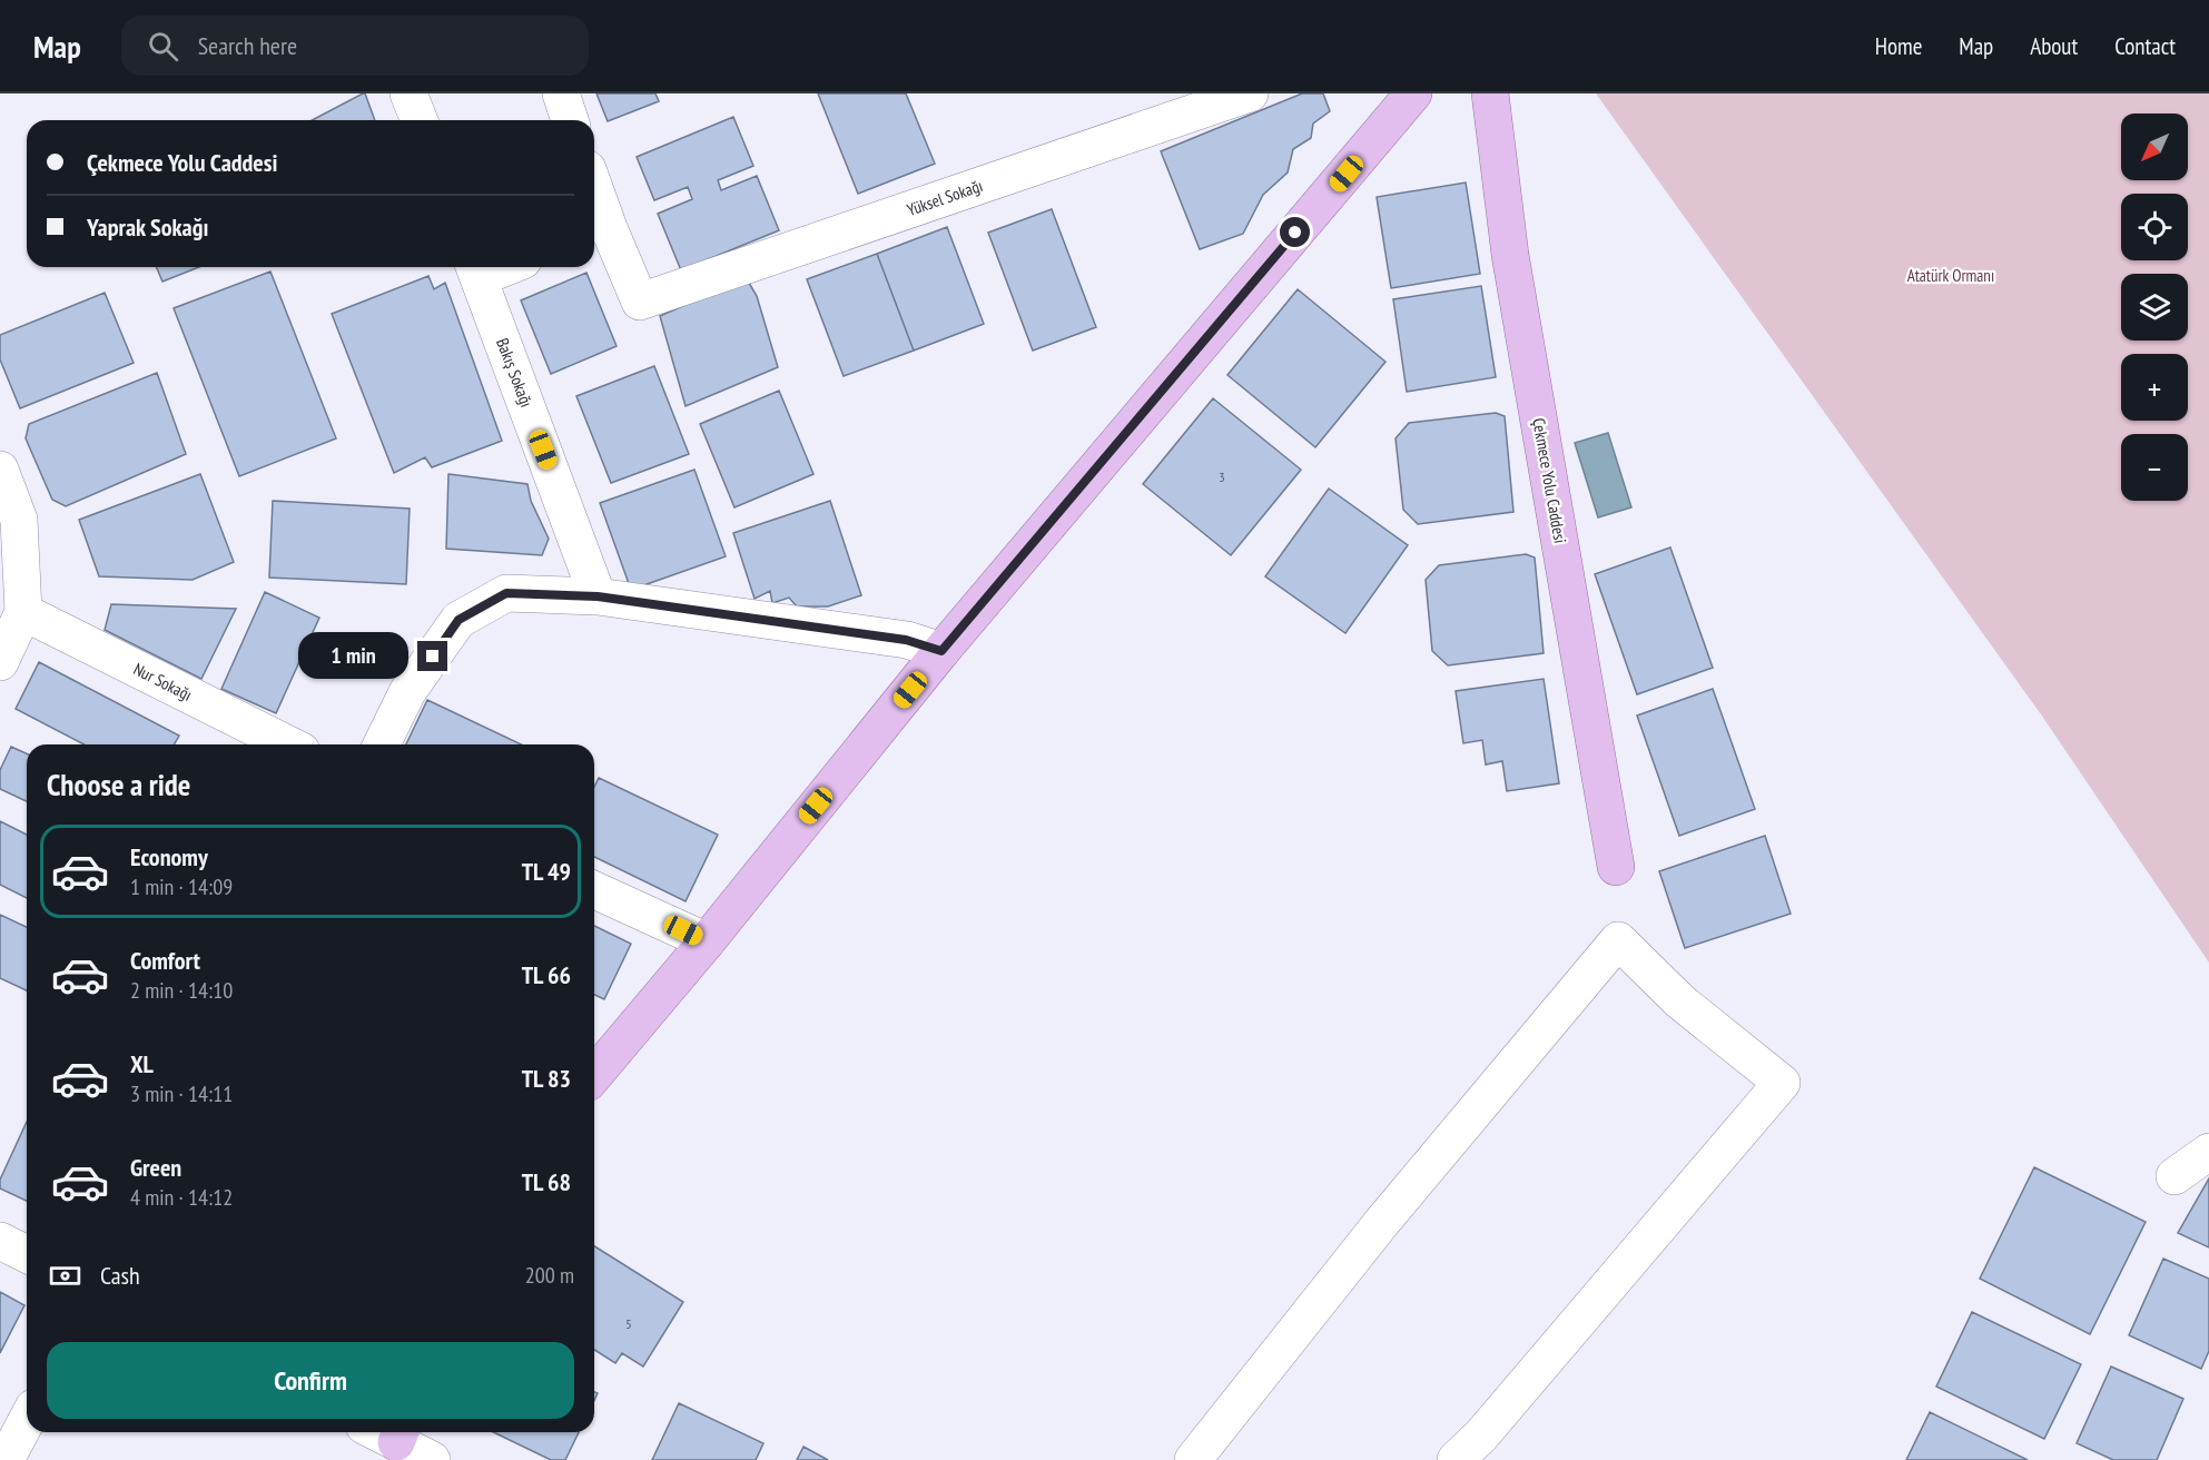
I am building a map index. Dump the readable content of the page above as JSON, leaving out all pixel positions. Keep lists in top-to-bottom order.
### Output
{
  "streets": {
    "main road": ["Çekmece Yolu Caddesi"],
    "street": ["Yüksel Sokağı", "Bakış Sokağı", "Nur Sokağı"]
  },
  "parks": ["Atatürk Ormanı"],
  "house_numbers": ["3", "5"],
  "north": "bottom left",
  "page": {
    "header": "Map",
    "search": "Search here",
    "nav": [
      "Home",
      "Map",
      "About",
      "Contact"
    ],
    "map_buttons": ["+", "−"],
    "banner": ["Çekmece Yolu Caddesi", "Yaprak Sokağı"],
    "bubble": "1 min",
    "heading": "Choose a ride",
    "list": [
      {
        "name": "Economy",
        "note": "1 min · 14:09",
        "value": "TL 49"
      },
      {
        "name": "Comfort",
        "note": "2 min · 14:10",
        "value": "TL 66"
      },
      {
        "name": "XL",
        "note": "3 min · 14:11",
        "value": "TL 83"
      },
      {
        "name": "Green",
        "note": "4 min · 14:12",
        "value": "TL 68"
      }
    ],
    "pay": ["Cash", "200 m"],
    "buttons": "Confirm"
  }
}
